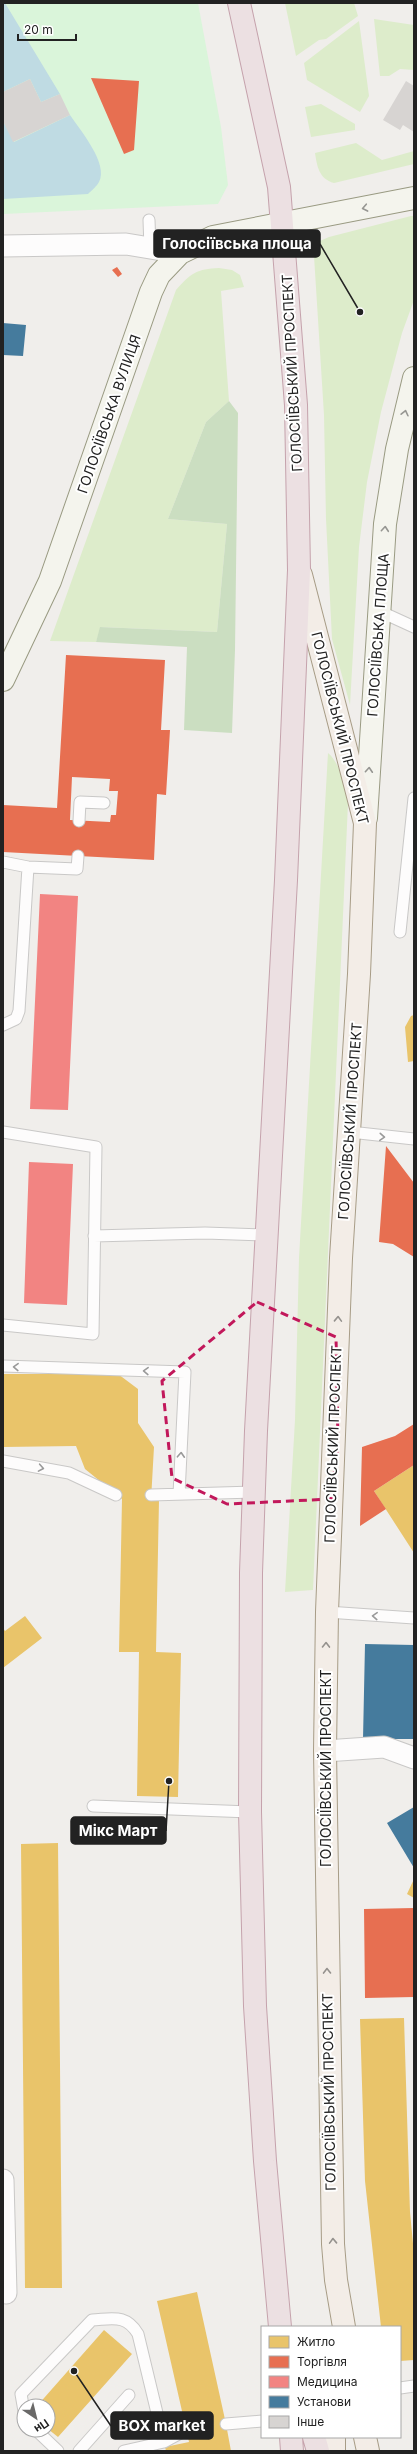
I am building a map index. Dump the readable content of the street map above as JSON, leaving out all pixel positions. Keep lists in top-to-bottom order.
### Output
{
  "streets": {
    "highway": ["ГОЛОСІЇВСЬКИЙ ПРОСПЕКТ"],
    "main road": ["ГОЛОСІЇВСЬКА ВУЛИЦЯ", "ГОЛОСІЇВСЬКА ПЛОЩА"]
  },
  "crossings": [
    ["ГОЛОСІЇВСЬКИЙ ПРОСПЕКТ", "ГОЛОСІЇВСЬКА ВУЛИЦЯ"],
    ["ГОЛОСІЇВСЬКИЙ ПРОСПЕКТ", "ГОЛОСІЇВСЬКА ПЛОЩА"]
  ],
  "one_way": ["ГОЛОСІЇВСЬКА ПЛОЩА"],
  "places": ["Голосіївська площа", "Мікс Март", "BOX market"],
  "legend": [
    "Житло",
    "Торгівля",
    "Медицина",
    "Установи",
    "Інше"
  ],
  "scale_bar": "20 m",
  "north": "bottom right"
}
